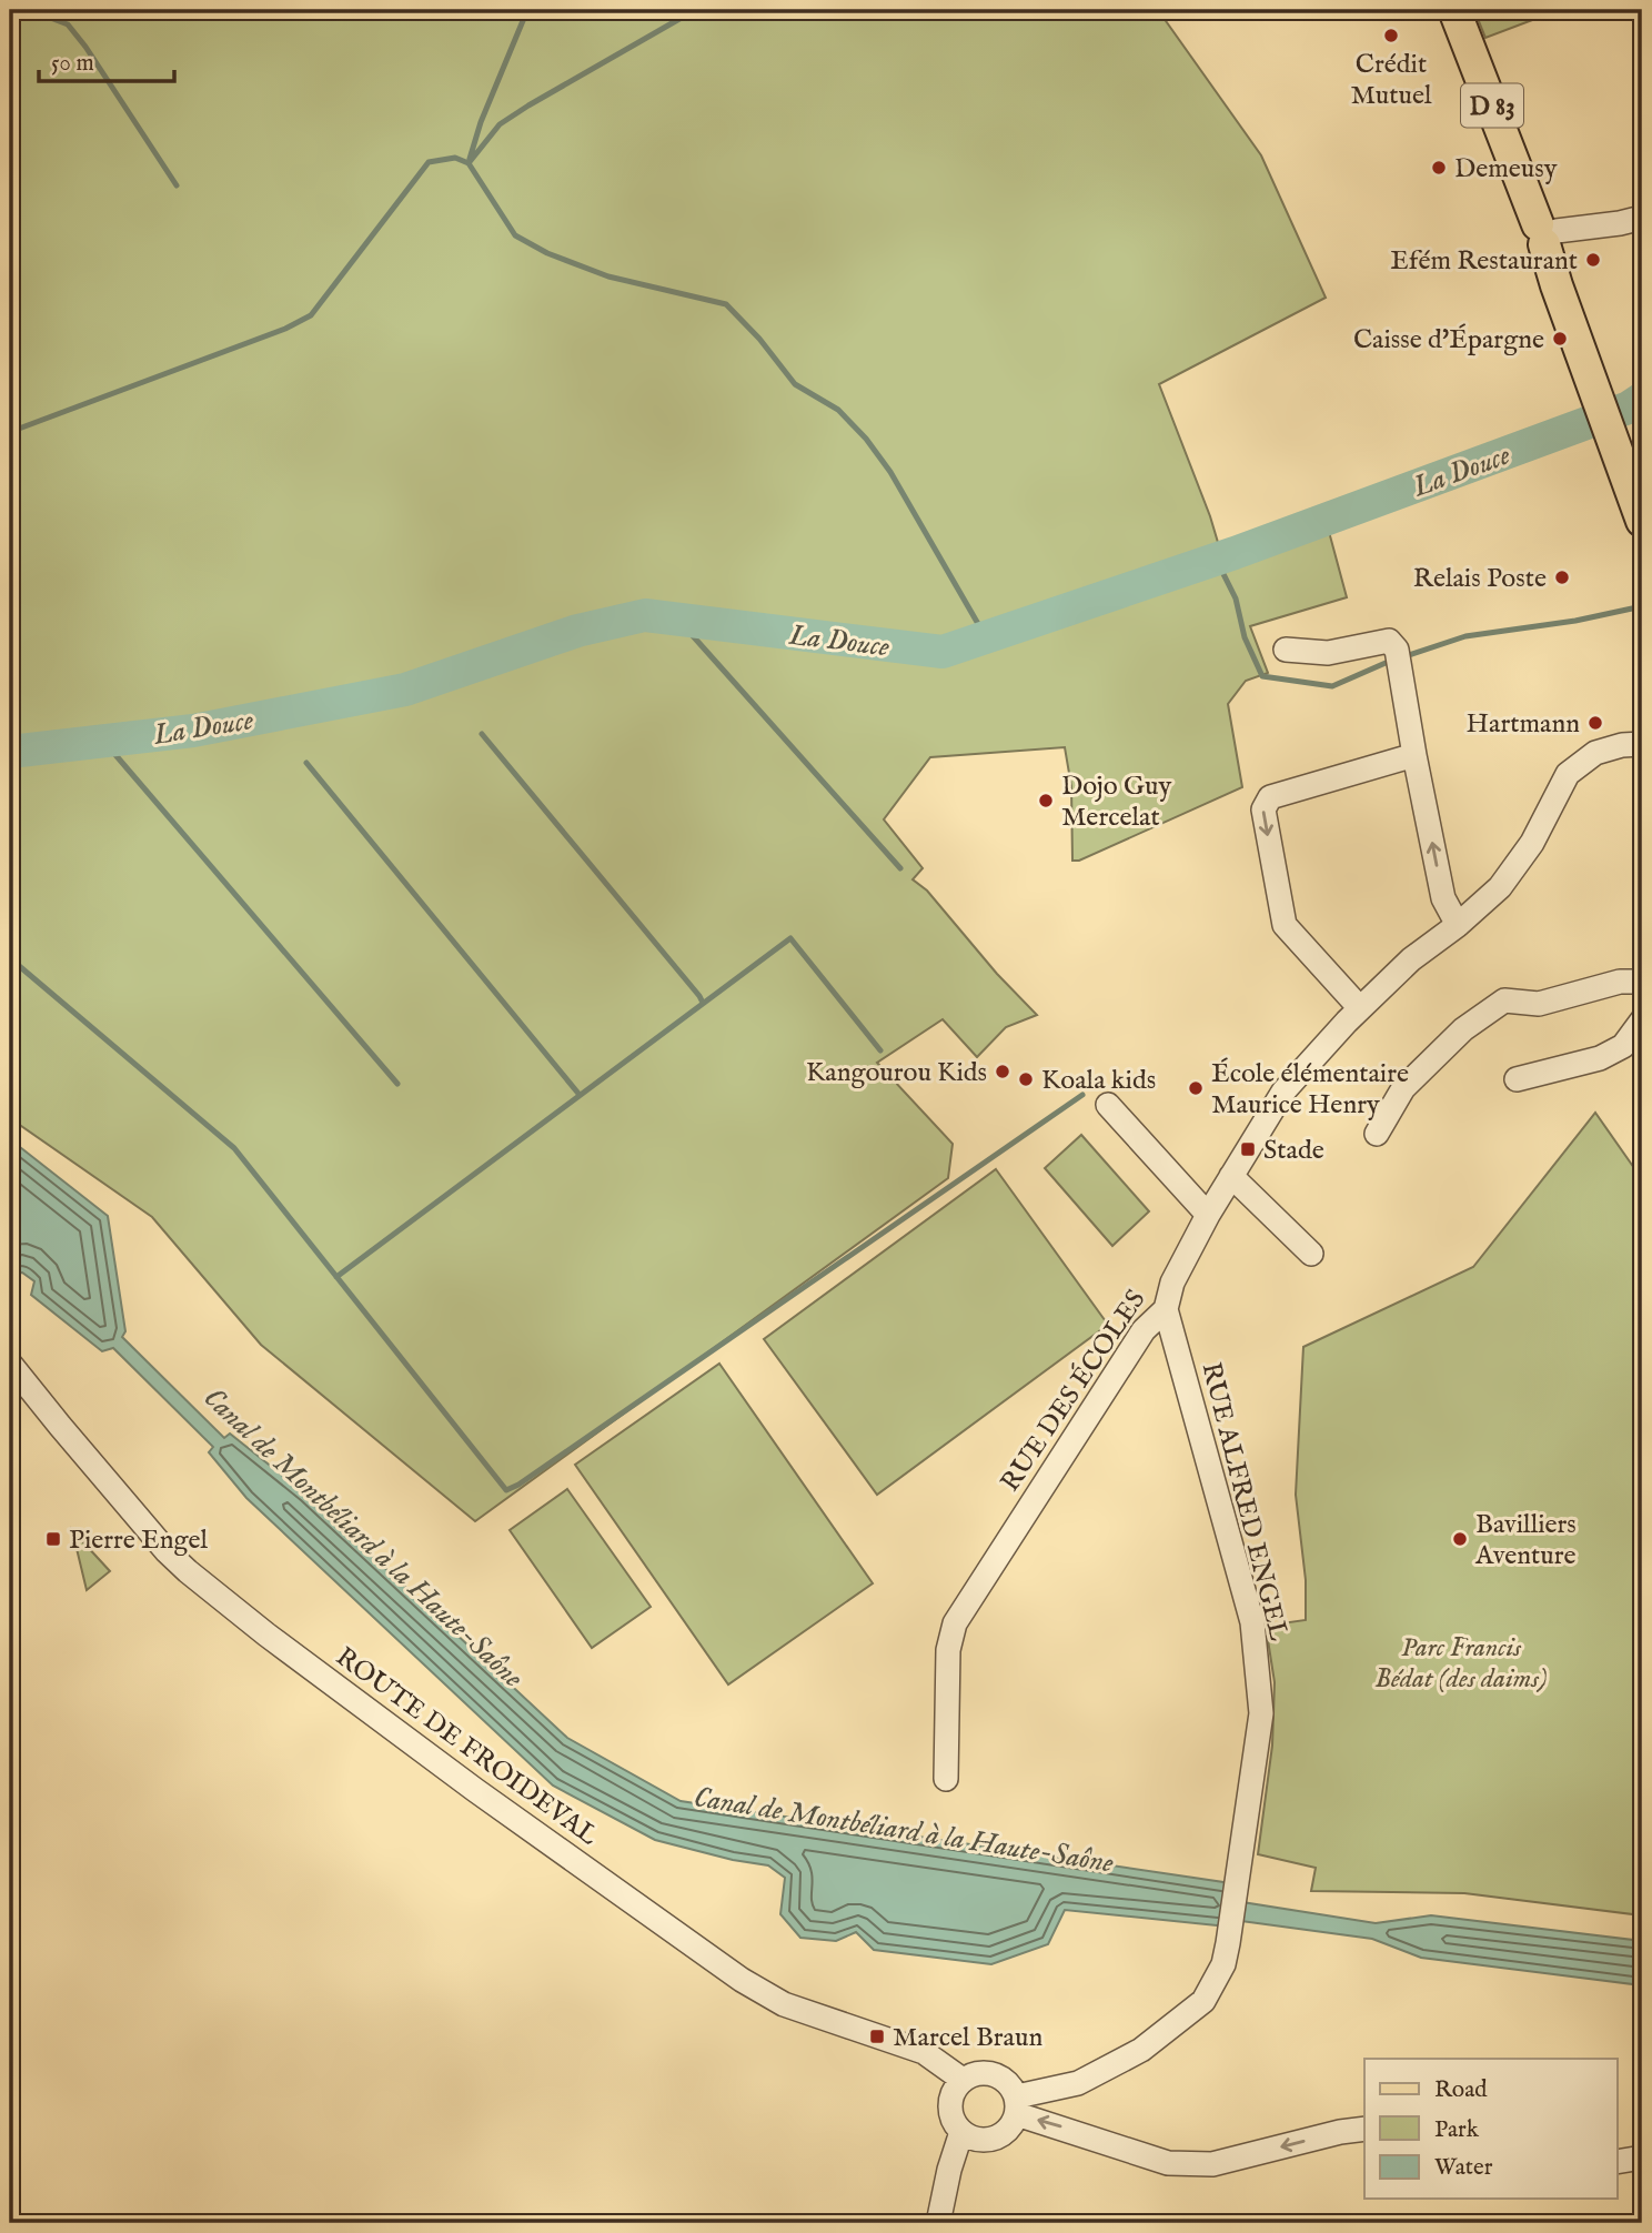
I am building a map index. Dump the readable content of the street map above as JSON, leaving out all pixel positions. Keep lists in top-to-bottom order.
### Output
{
  "streets": {
    "main road": ["D 83"],
    "street": ["RUE DES ÉCOLES", "RUE ALFRED ENGEL", "ROUTE DE FROIDEVAL"]
  },
  "crossings": [
    ["RUE DES ÉCOLES", "RUE ALFRED ENGEL"],
    ["RUE ALFRED ENGEL", "ROUTE DE FROIDEVAL"]
  ],
  "water": ["La Douce", "Canal de Montbéliard à la Haute-Saône"],
  "parks": ["Parc Francis Bédat (des daims)"],
  "places": {
    "other": [
      "Crédit Mutuel",
      "Demeusy",
      "Efém Restaurant",
      "Caisse d'Épargne",
      "Relais Poste",
      "Hartmann",
      "Dojo Guy Mercelat",
      "Kangourou Kids",
      "Koala kids",
      "École élémentaire Maurice Henry",
      "Bavilliers Aventure"
    ],
    "transit": ["Stade", "Pierre Engel", "Marcel Braun"]
  },
  "legend": ["Road", "Park", "Water"],
  "scale_bar": "50 m"
}
